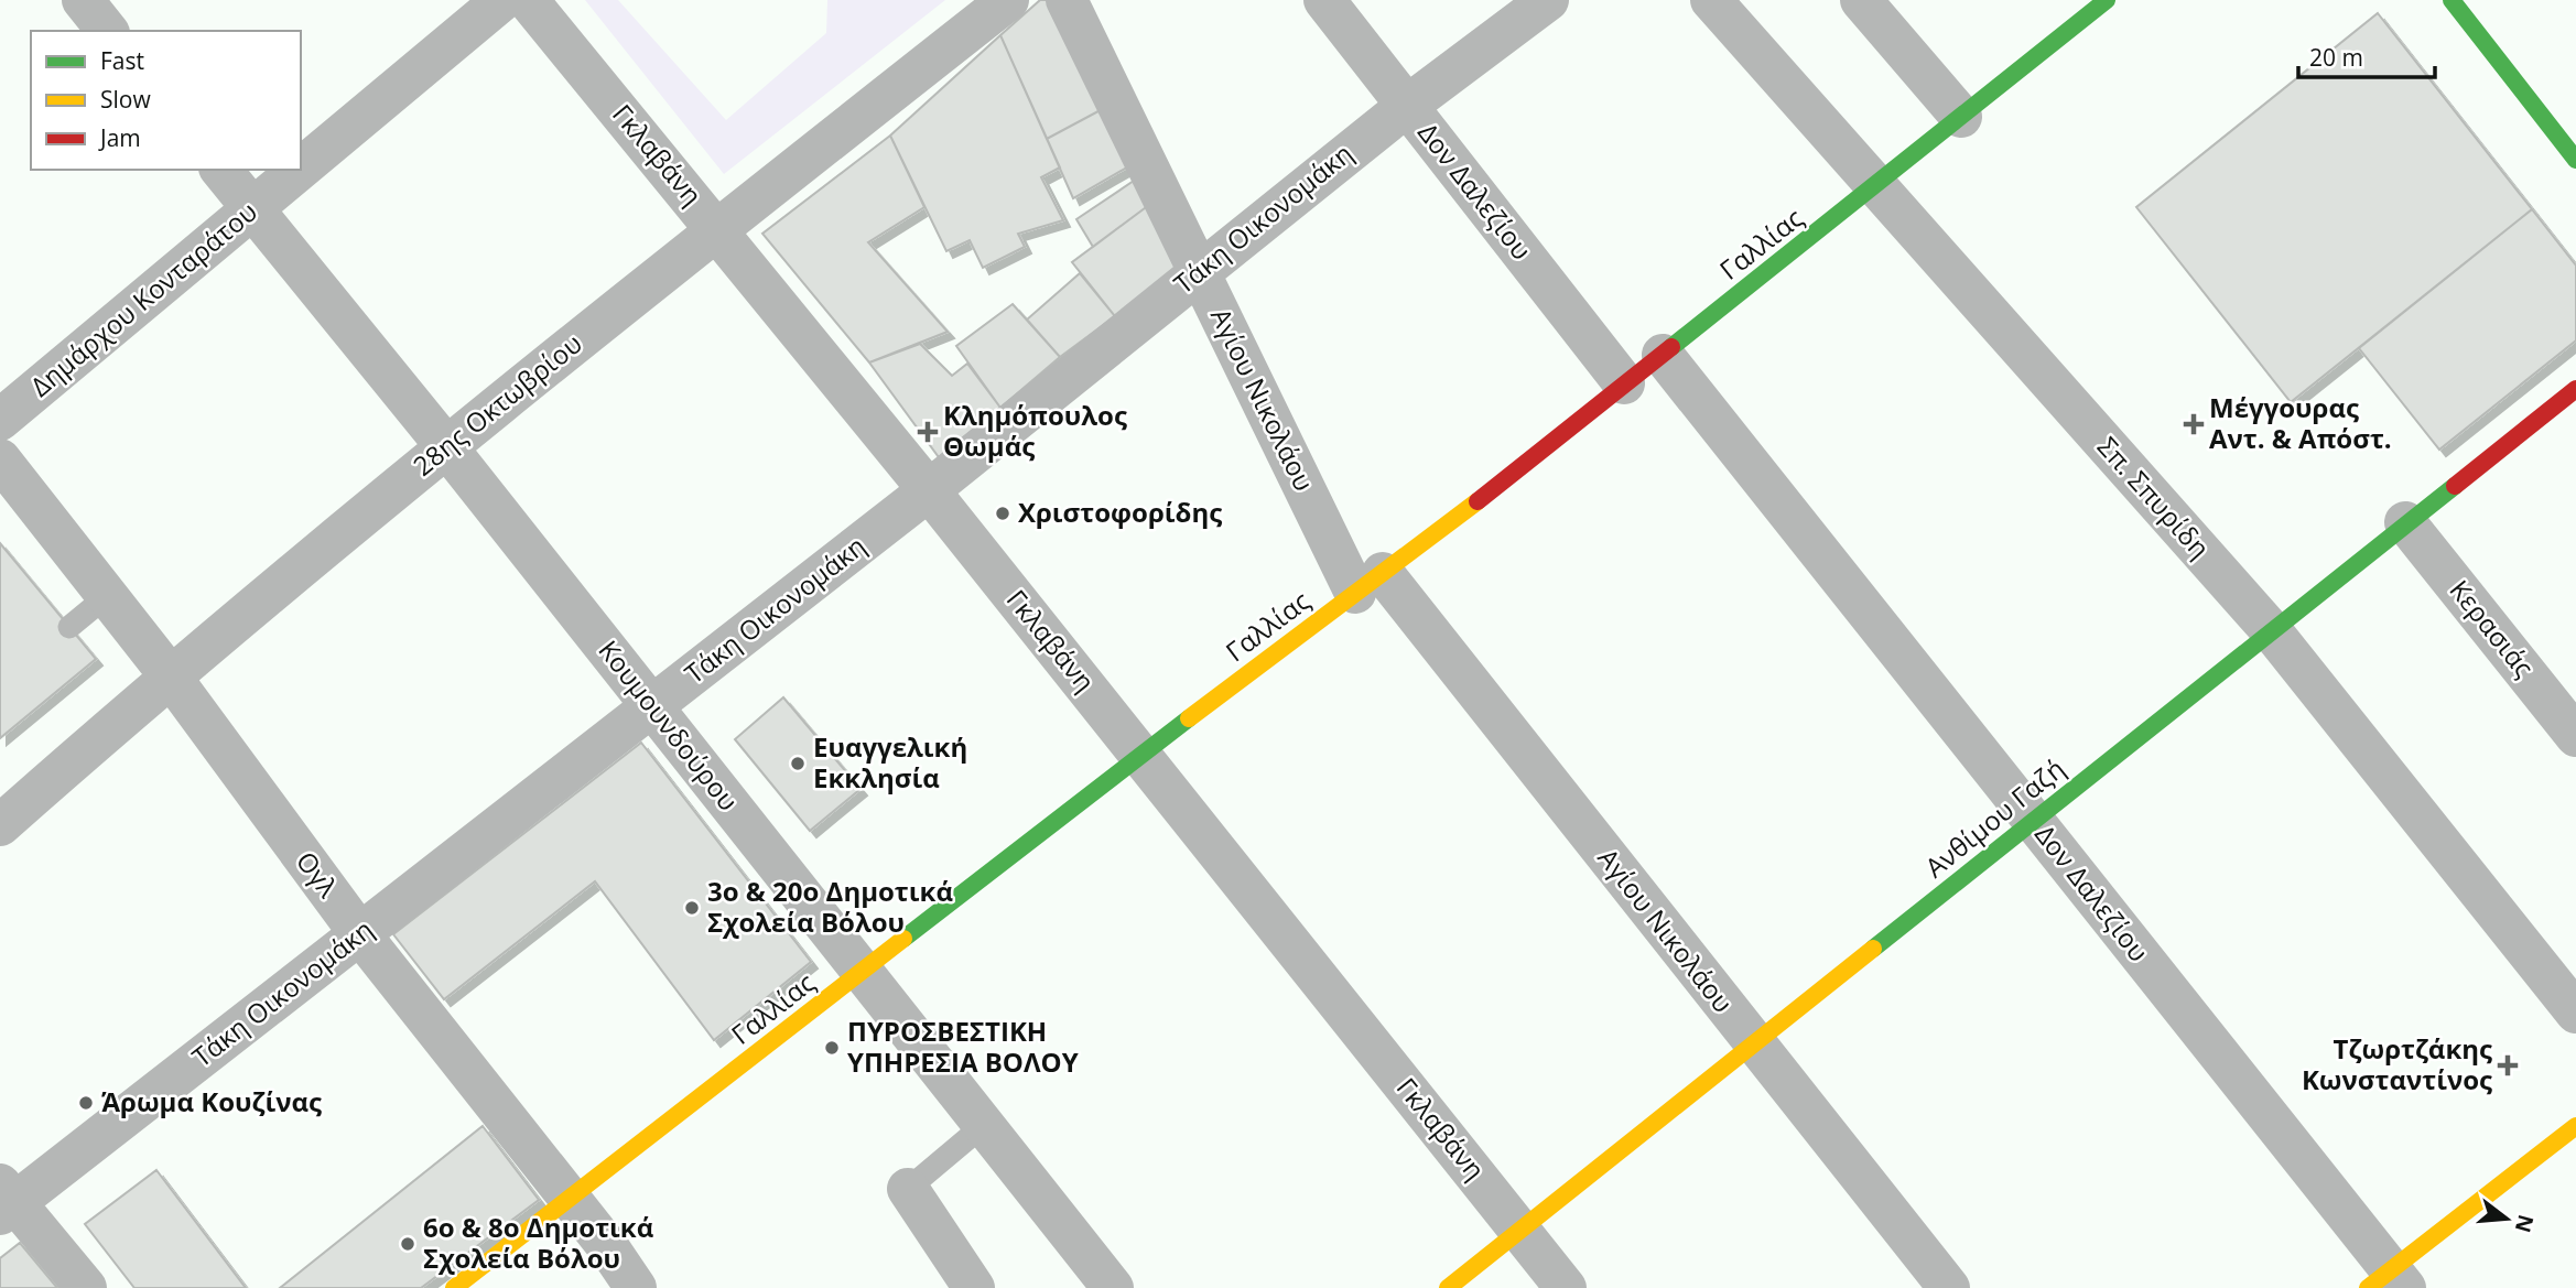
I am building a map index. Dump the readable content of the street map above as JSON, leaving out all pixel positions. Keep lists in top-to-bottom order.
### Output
{
  "streets": {
    "street": [
      "Γκλαβάνη",
      "Δον Δαλεζίου",
      "Τάκη Οικονομάκη",
      "Γαλλίας",
      "Δημάρχου Κονταράτου",
      "Αγίου Νικολάου",
      "28ης Οκτωβρίου",
      "Σπ. Σπυρίδη",
      "Κερασιάς",
      "Κουμουνδούρου",
      "Ανθίμου Γαζή",
      "Ογλ"
    ]
  },
  "crossings": [
    ["Γκλαβάνη", "Τάκη Οικονομάκη"],
    ["Γκλαβάνη", "Γαλλίας"],
    ["Γκλαβάνη", "28ης Οκτωβρίου"],
    ["Γκλαβάνη", "Ανθίμου Γαζή"],
    ["Δον Δαλεζίου", "Τάκη Οικονομάκη"],
    ["Δον Δαλεζίου", "Γαλλίας"],
    ["Δον Δαλεζίου", "Ανθίμου Γαζή"],
    ["Τάκη Οικονομάκη", "Αγίου Νικολάου"],
    ["Τάκη Οικονομάκη", "Κουμουνδούρου"],
    ["Τάκη Οικονομάκη", "Ογλ"],
    ["Γαλλίας", "Αγίου Νικολάου"],
    ["Γαλλίας", "Σπ. Σπυρίδη"],
    ["Γαλλίας", "Κουμουνδούρου"],
    ["Γαλλίας", "Ογλ"],
    ["Δημάρχου Κονταράτου", "Κουμουνδούρου"],
    ["Αγίου Νικολάου", "Ανθίμου Γαζή"],
    ["28ης Οκτωβρίου", "Κουμουνδούρου"],
    ["28ης Οκτωβρίου", "Ογλ"],
    ["Σπ. Σπυρίδη", "Ανθίμου Γαζή"],
    ["Κερασιάς", "Ανθίμου Γαζή"]
  ],
  "places": {
    "health": ["Μέγγουρας Αντ. & Απόστ.", "Κλημόπουλος Θωμάς", "Τζωρτζάκης Κωνσταντίνος"],
    "other": [
      "Χριστοφορίδης",
      "Ευαγγελική Εκκλησία",
      "3ο & 20ο Δημοτικά Σχολεία Βόλου",
      "ΠΥΡΟΣΒΕΣΤΙΚΗ ΥΠΗΡΕΣΙΑ ΒΟΛΟΥ",
      "Άρωμα Κουζίνας",
      "6ο & 8ο Δημοτικά Σχολεία Βόλου"
    ]
  },
  "legend": ["Fast", "Slow", "Jam"],
  "scale_bar": "20 m",
  "north": "right"
}
